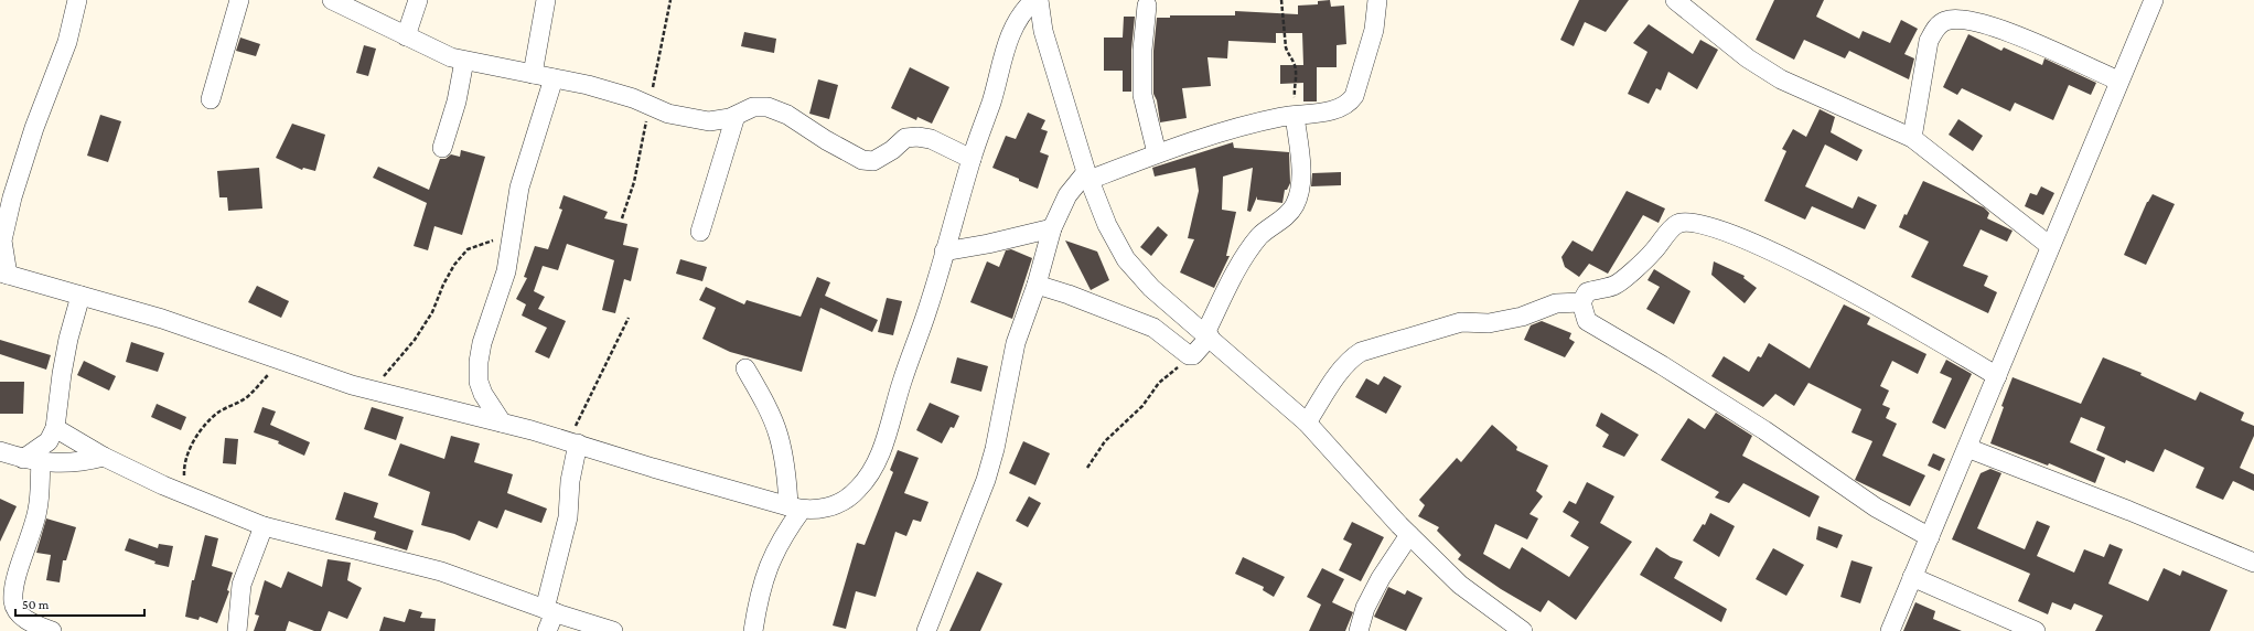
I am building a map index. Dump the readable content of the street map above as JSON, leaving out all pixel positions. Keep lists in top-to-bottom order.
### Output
{
  "scale_bar": "50 m"
}
